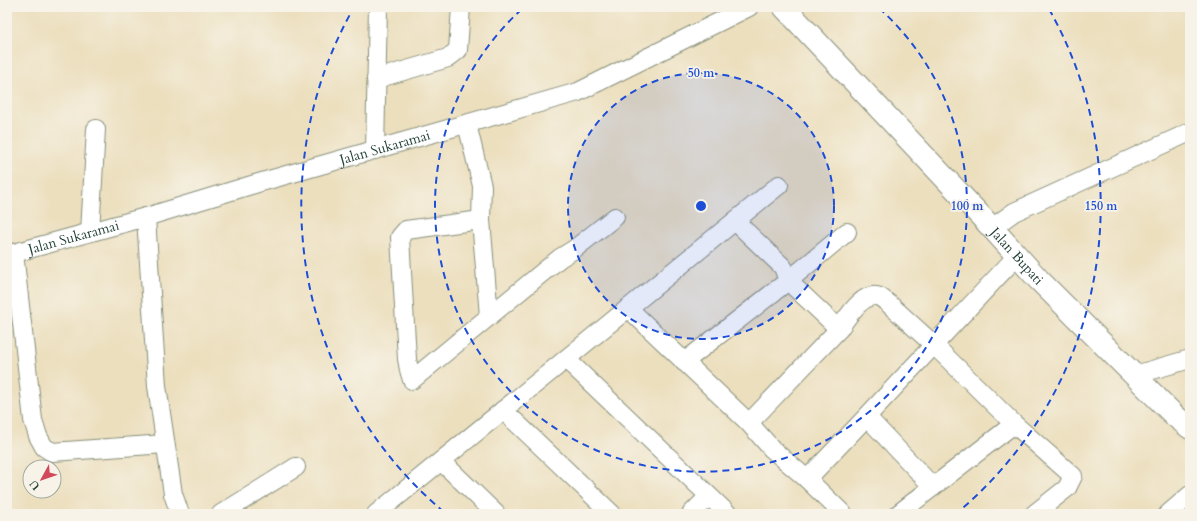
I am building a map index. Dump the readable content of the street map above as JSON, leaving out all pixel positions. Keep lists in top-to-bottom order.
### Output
{
  "streets": {
    "street": ["Jalan Sukaramai", "Jalan Bupati"]
  },
  "north": "bottom left",
  "rings": ["50 m", "100 m", "150 m"]
}
